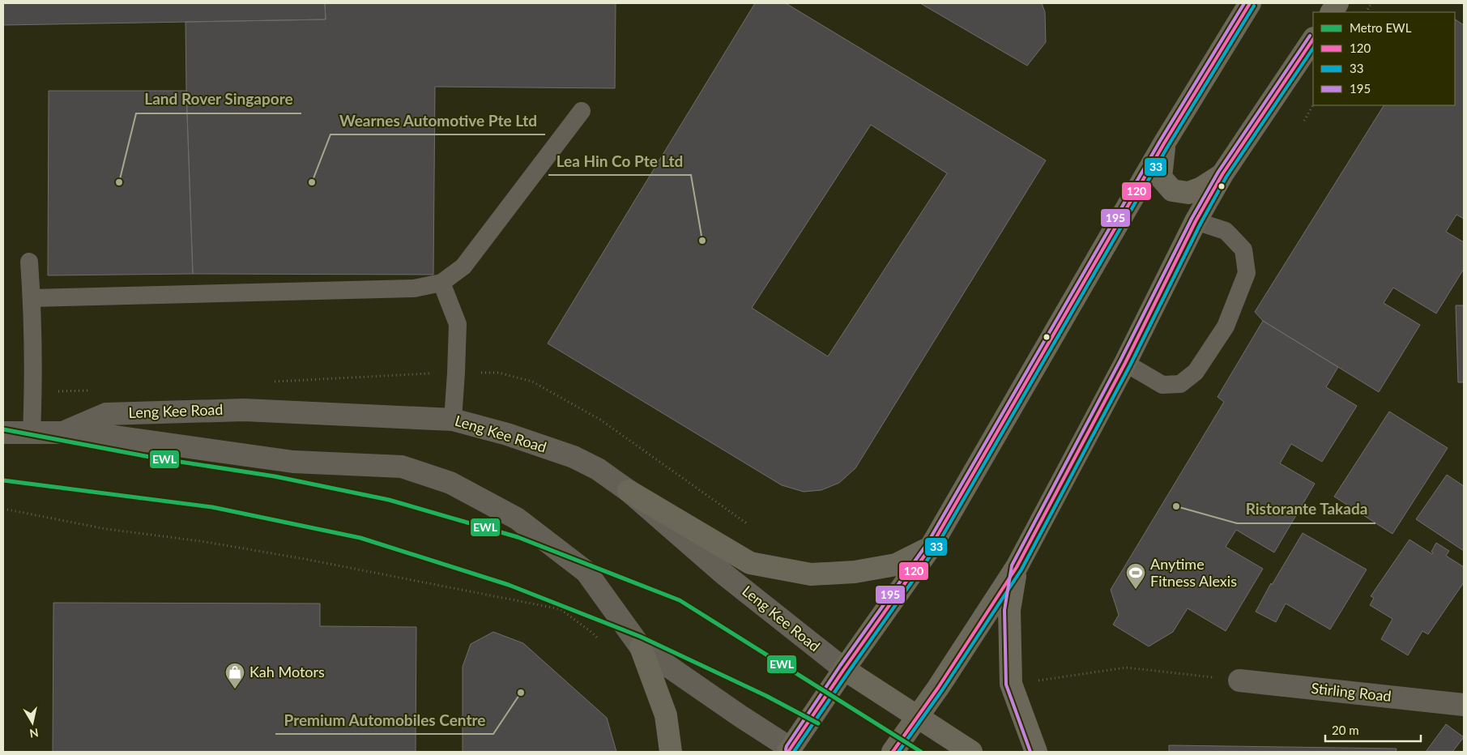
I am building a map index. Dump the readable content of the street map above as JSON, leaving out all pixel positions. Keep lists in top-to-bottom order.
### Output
{
  "streets": {
    "street": ["Leng Kee Road", "Stirling Road"]
  },
  "places": {
    "other": [
      "Land Rover Singapore",
      "Wearnes Automotive Pte Ltd",
      "Lea Hin Co Pte Ltd",
      "Ristorante Takada",
      "Premium Automobiles Centre"
    ],
    "sports": ["Anytime Fitness Alexis"],
    "shop": ["Kah Motors"]
  },
  "lines": [
    "transit line 120",
    "transit line 195",
    "transit line 33",
    "metro line EWL"
  ],
  "legend": [
    "Metro EWL",
    "120",
    "33",
    "195"
  ],
  "scale_bar": "20 m",
  "north": "bottom"
}
